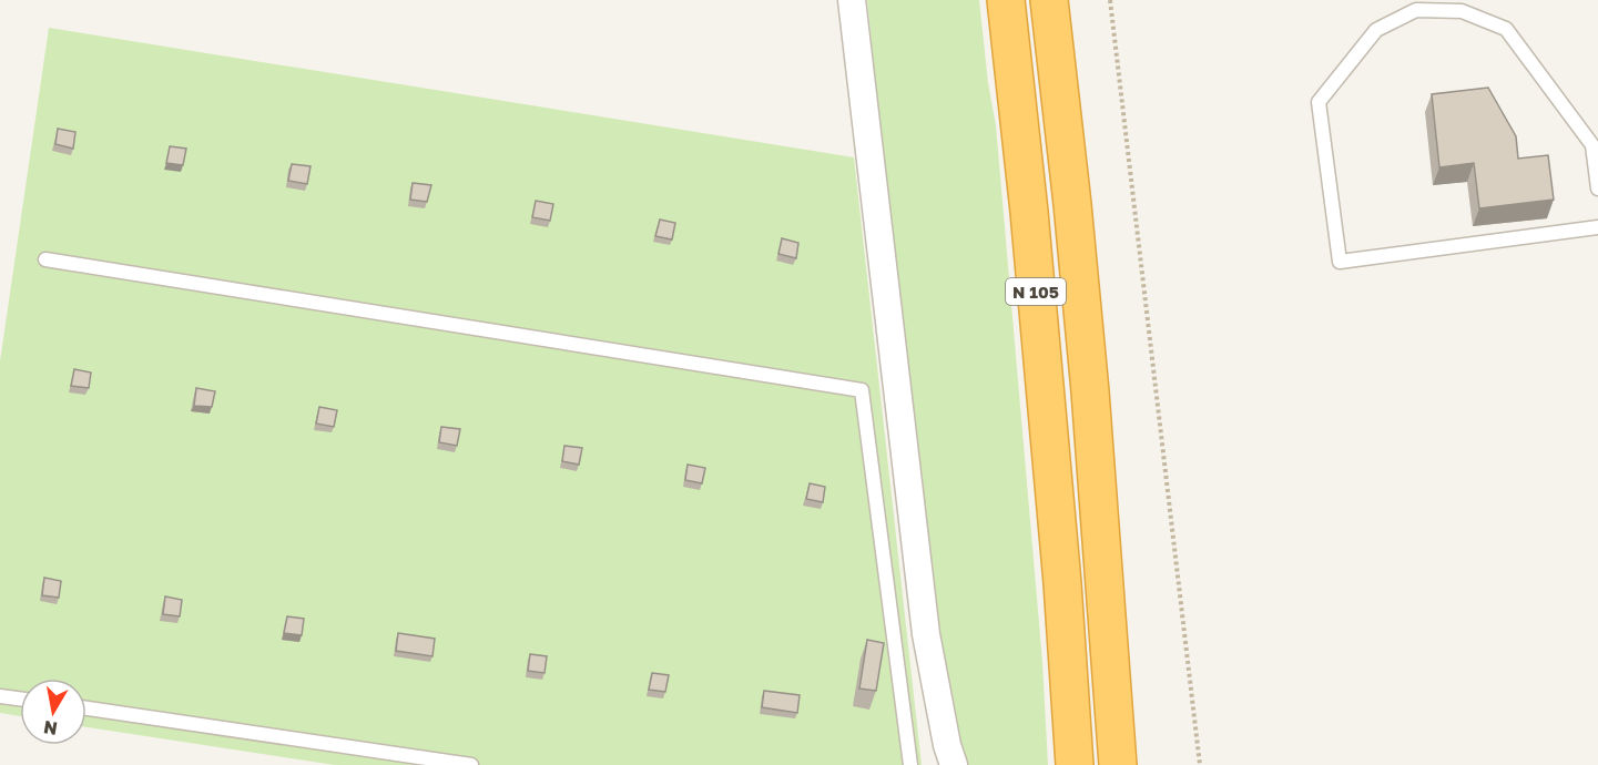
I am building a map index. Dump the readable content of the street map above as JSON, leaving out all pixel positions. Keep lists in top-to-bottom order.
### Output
{
  "streets": {
    "highway": ["N 105"]
  },
  "north": "bottom"
}
